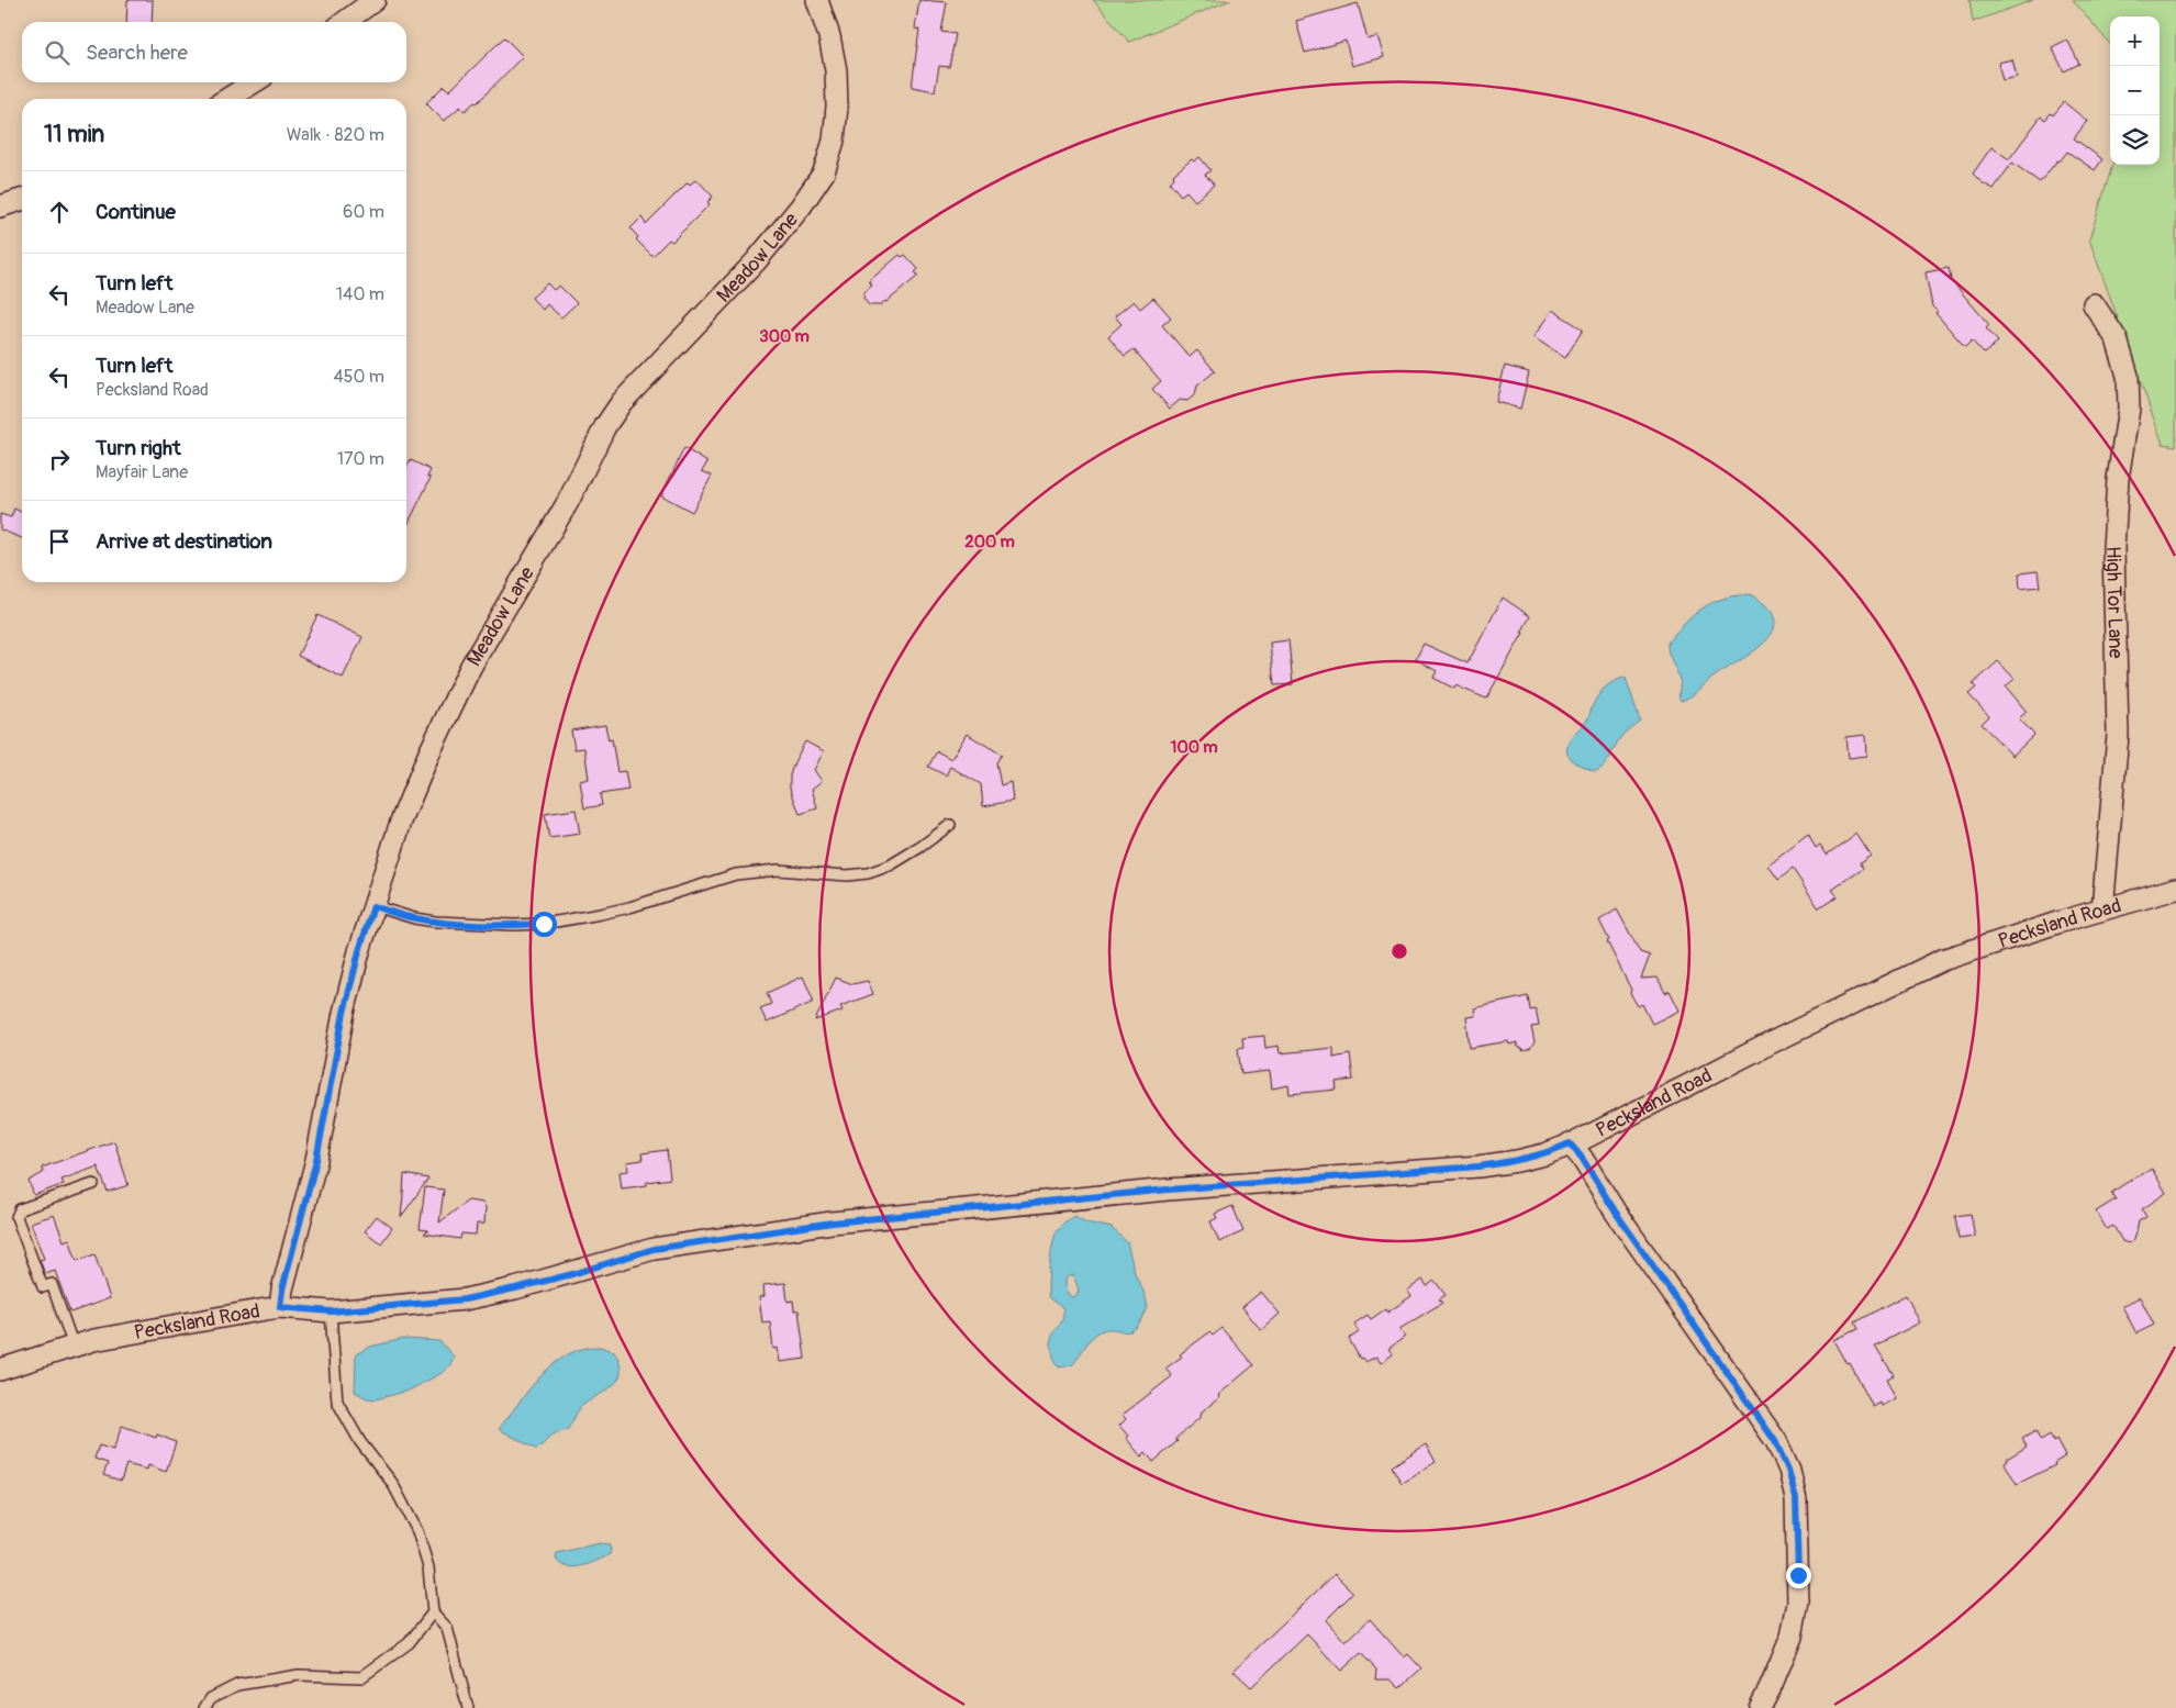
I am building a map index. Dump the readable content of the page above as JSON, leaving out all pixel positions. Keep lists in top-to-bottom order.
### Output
{
  "streets": {
    "street": ["Meadow Lane", "High Tor Lane", "Pecksland Road"]
  },
  "crossings": [
    ["Meadow Lane", "Pecksland Road"],
    ["High Tor Lane", "Pecksland Road"]
  ],
  "page": {
    "map_buttons": ["+", "−"],
    "search": "Search here",
    "heading": ["11 min", "Walk · 820 m"],
    "list": [
      ["Continue", "60 m"],
      ["Turn left", "Meadow Lane", "140 m"],
      ["Turn left", "Pecksland Road", "450 m"],
      ["Turn right", "Mayfair Lane", "170 m"],
      "Arrive at destination"
    ]
  },
  "rings": ["300 m", "200 m", "100 m"]
}
